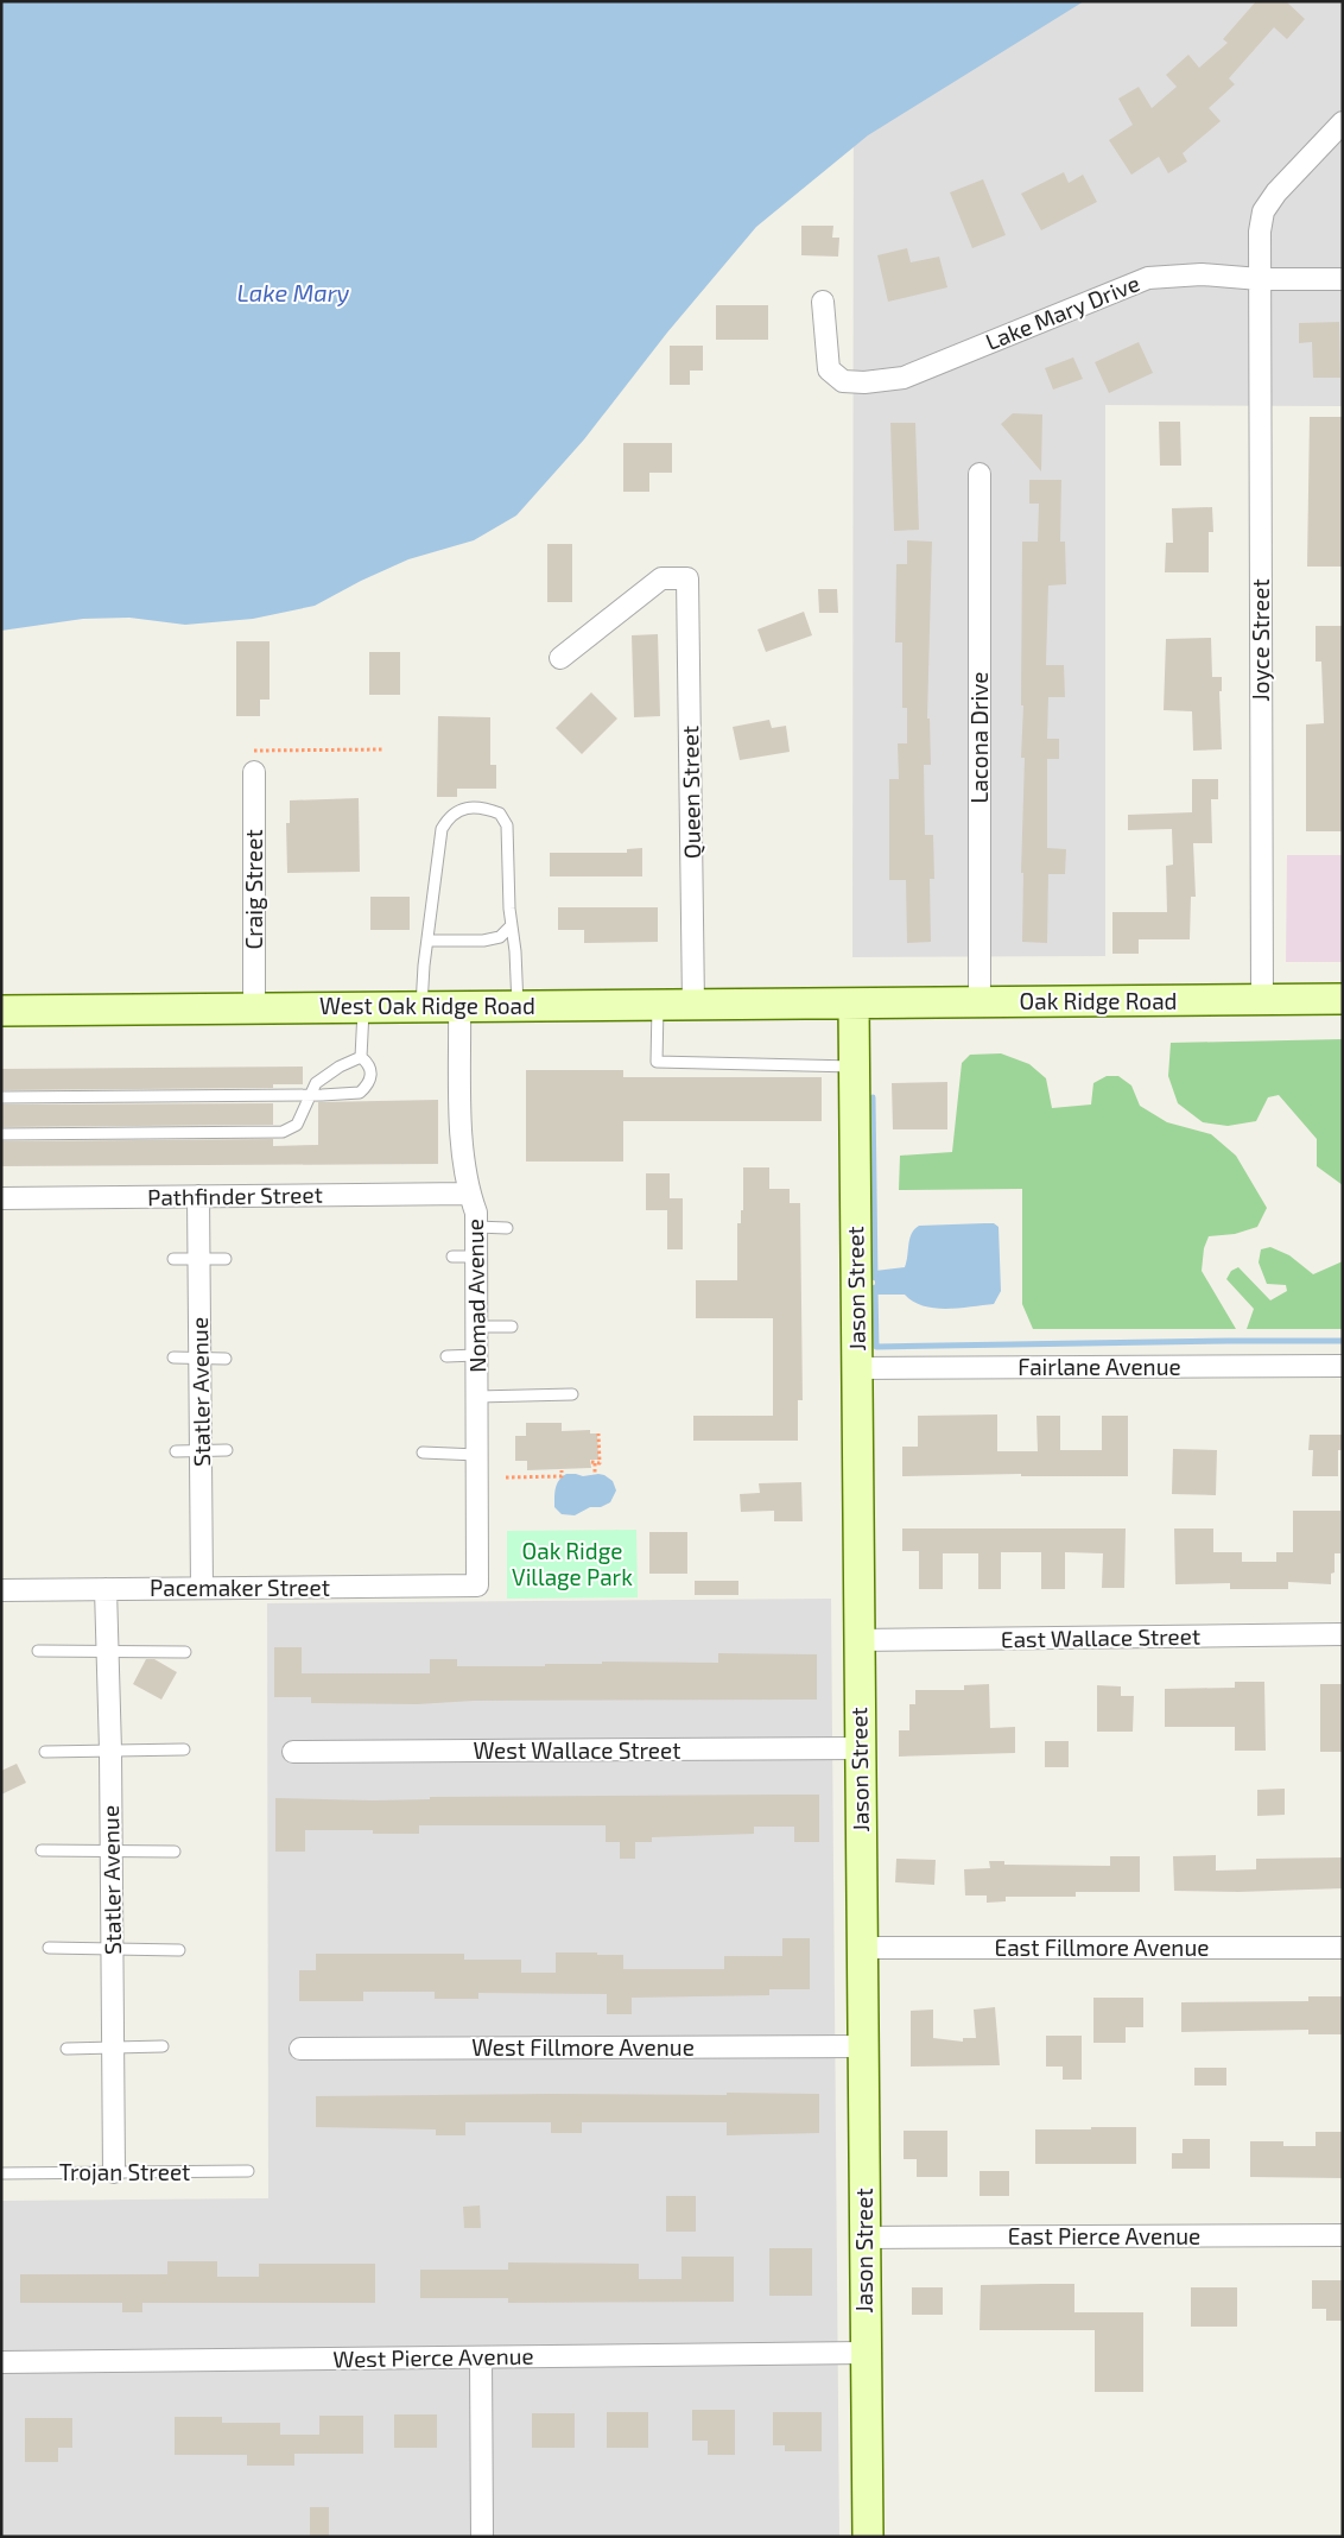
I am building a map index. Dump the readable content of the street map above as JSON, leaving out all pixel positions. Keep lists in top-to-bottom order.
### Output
{
  "streets": {
    "street": [
      "Lake Mary Drive",
      "Joyce Street",
      "Lacona Drive",
      "Queen Street",
      "Craig Street",
      "Oak Ridge Road",
      "West Oak Ridge Road",
      "Pathfinder Street",
      "Jason Street",
      "Nomad Avenue",
      "Fairlane Avenue",
      "Statler Avenue",
      "Pacemaker Street",
      "East Wallace Street",
      "West Wallace Street",
      "East Fillmore Avenue",
      "West Fillmore Avenue",
      "East Pierce Avenue",
      "West Pierce Avenue"
    ],
    "lane": ["Trojan Street"]
  },
  "crossings": [
    ["Lake Mary Drive", "Joyce Street"],
    ["Joyce Street", "Oak Ridge Road"],
    ["Lacona Drive", "Oak Ridge Road"],
    ["Queen Street", "West Oak Ridge Road"],
    ["Craig Street", "West Oak Ridge Road"],
    ["Oak Ridge Road", "West Oak Ridge Road"],
    ["Oak Ridge Road", "Jason Street"],
    ["West Oak Ridge Road", "Jason Street"],
    ["West Oak Ridge Road", "Nomad Avenue"],
    ["Pathfinder Street", "Nomad Avenue"],
    ["Pathfinder Street", "Statler Avenue"],
    ["Jason Street", "Fairlane Avenue"],
    ["Jason Street", "East Wallace Street"],
    ["Jason Street", "West Wallace Street"],
    ["Jason Street", "East Fillmore Avenue"],
    ["Jason Street", "West Fillmore Avenue"],
    ["Jason Street", "East Pierce Avenue"],
    ["Jason Street", "West Pierce Avenue"],
    ["Nomad Avenue", "Pacemaker Street"],
    ["Statler Avenue", "Pacemaker Street"],
    ["Statler Avenue", "Trojan Street"]
  ],
  "water": ["Lake Mary"],
  "parks": ["Oak Ridge Village Park"]
}
